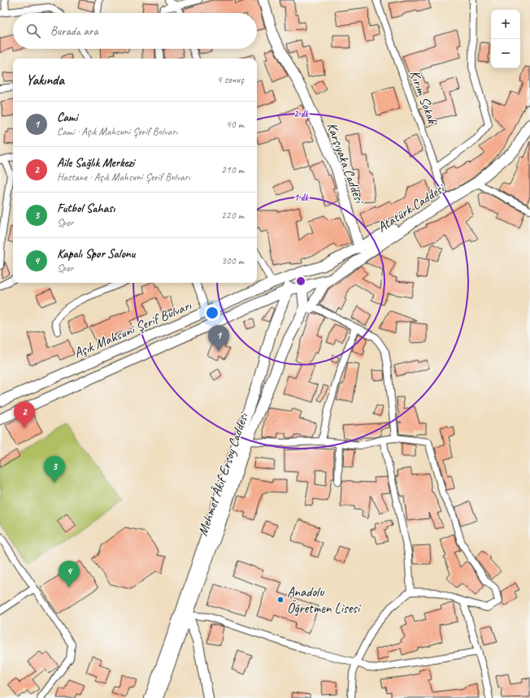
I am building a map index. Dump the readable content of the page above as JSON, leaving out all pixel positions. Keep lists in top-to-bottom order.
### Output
{
  "streets": {
    "main road": [
      "Karşıyaka Caddesi",
      "Atatürk Caddesi",
      "Aşık Mahsuni Şerif Bulvarı",
      "Mehmet Âkif Ersoy Caddesi"
    ],
    "street": ["Kırım Sokak"]
  },
  "crossings": [
    ["Kırım Sokak", "Atatürk Caddesi"],
    ["Karşıyaka Caddesi", "Aşık Mahsuni Şerif Bulvarı"],
    ["Atatürk Caddesi", "Aşık Mahsuni Şerif Bulvarı"],
    ["Atatürk Caddesi", "Mehmet Âkif Ersoy Caddesi"],
    ["Aşık Mahsuni Şerif Bulvarı", "Mehmet Âkif Ersoy Caddesi"]
  ],
  "places": ["Anadolu Öğretmen Lisesi"],
  "page": {
    "map_buttons": ["+", "−"],
    "search": "Burada ara",
    "heading": ["Yakında", "4 sonuç"],
    "list": [
      {
        "mark": "1",
        "name": "Cami",
        "note": "Cami · Aşık Mahsuni Şerif Bulvarı",
        "value": "40 m"
      },
      {
        "mark": "2",
        "name": "Aile Sağlık Merkezi",
        "note": "Hastane · Aşık Mahsuni Şerif Bulvarı",
        "value": "210 m"
      },
      {
        "mark": "3",
        "name": "Futbol Sahası",
        "note": "Spor",
        "value": "220 m"
      },
      {
        "mark": "4",
        "name": "Kapalı Spor Salonu",
        "note": "Spor",
        "value": "300 m"
      }
    ],
    "pins": [
      "1",
      "2",
      "3",
      "4"
    ]
  },
  "rings": ["2 dk", "1 dk"]
}
